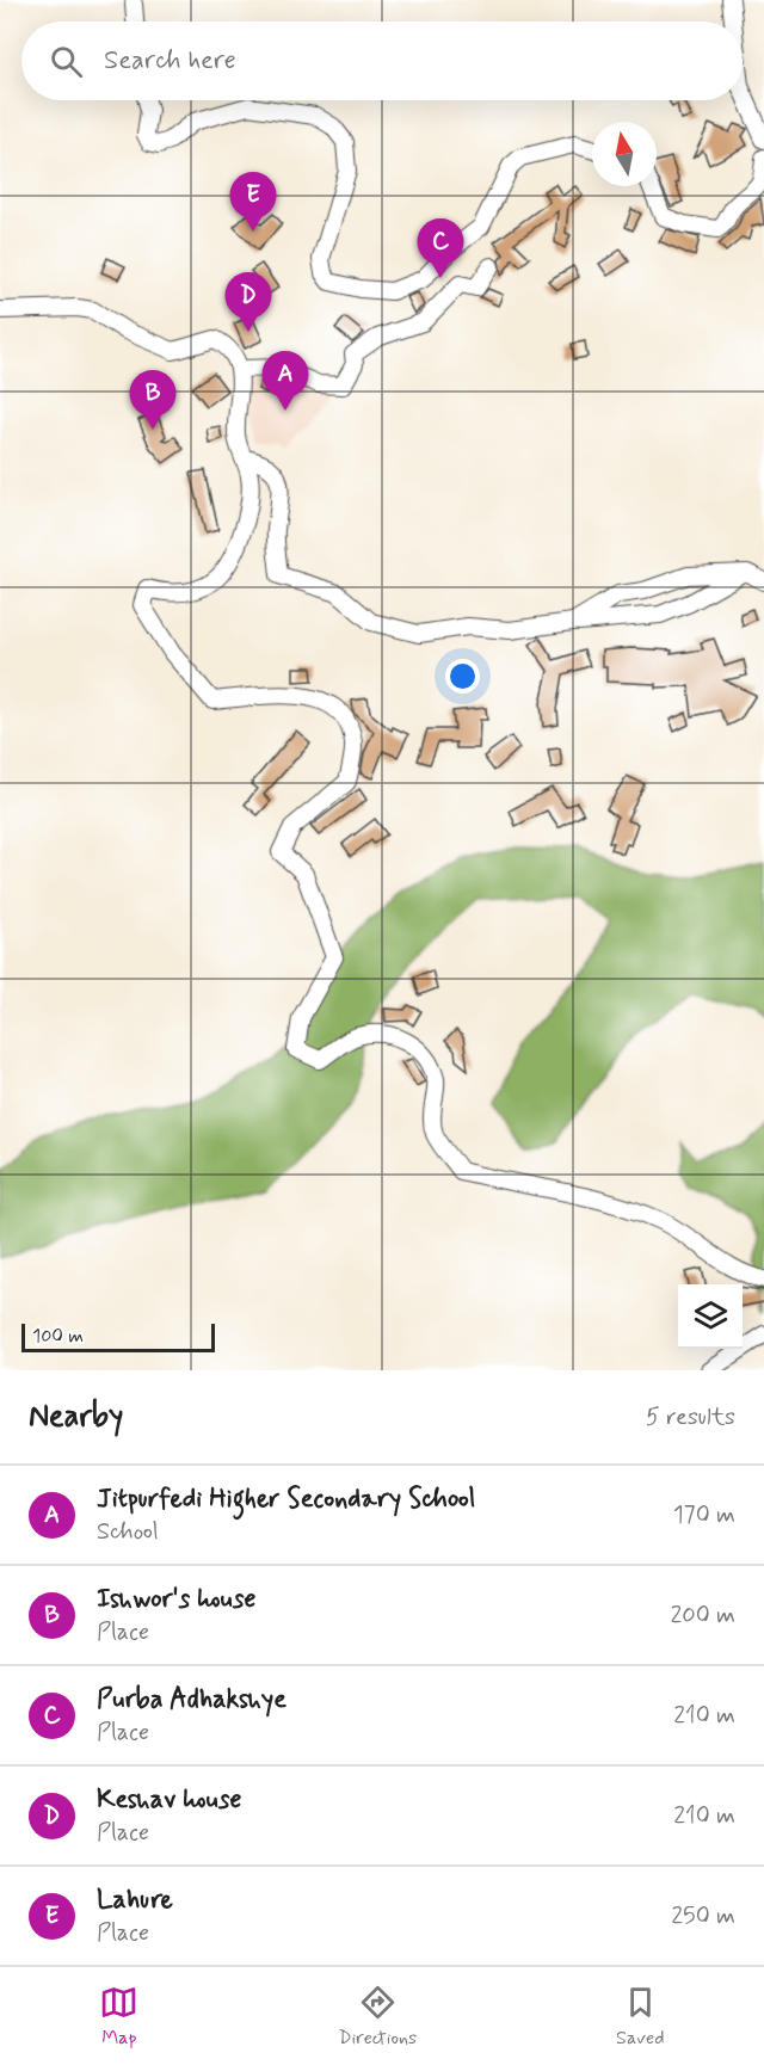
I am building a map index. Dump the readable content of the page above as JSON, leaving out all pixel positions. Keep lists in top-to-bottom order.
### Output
{
  "scale_bar": "100 m",
  "north": "top",
  "page": {
    "search": "Search here",
    "pins": [
      "E",
      "C",
      "D",
      "A",
      "B"
    ],
    "scale": "100 m",
    "heading": ["Nearby", "5 results"],
    "list": [
      {
        "mark": "A",
        "name": "Jitpurfedi Higher Secondary School",
        "note": "School",
        "value": "170 m"
      },
      {
        "mark": "B",
        "name": "Ishwor's house",
        "note": "Place",
        "value": "200 m"
      },
      {
        "mark": "C",
        "name": "Purba Adhakshye",
        "note": "Place",
        "value": "210 m"
      },
      {
        "mark": "D",
        "name": "Keshav house",
        "note": "Place",
        "value": "210 m"
      },
      {
        "mark": "E",
        "name": "Lahure",
        "note": "Place",
        "value": "250 m"
      }
    ],
    "nav": ["Map", "Directions", "Saved"]
  }
}
